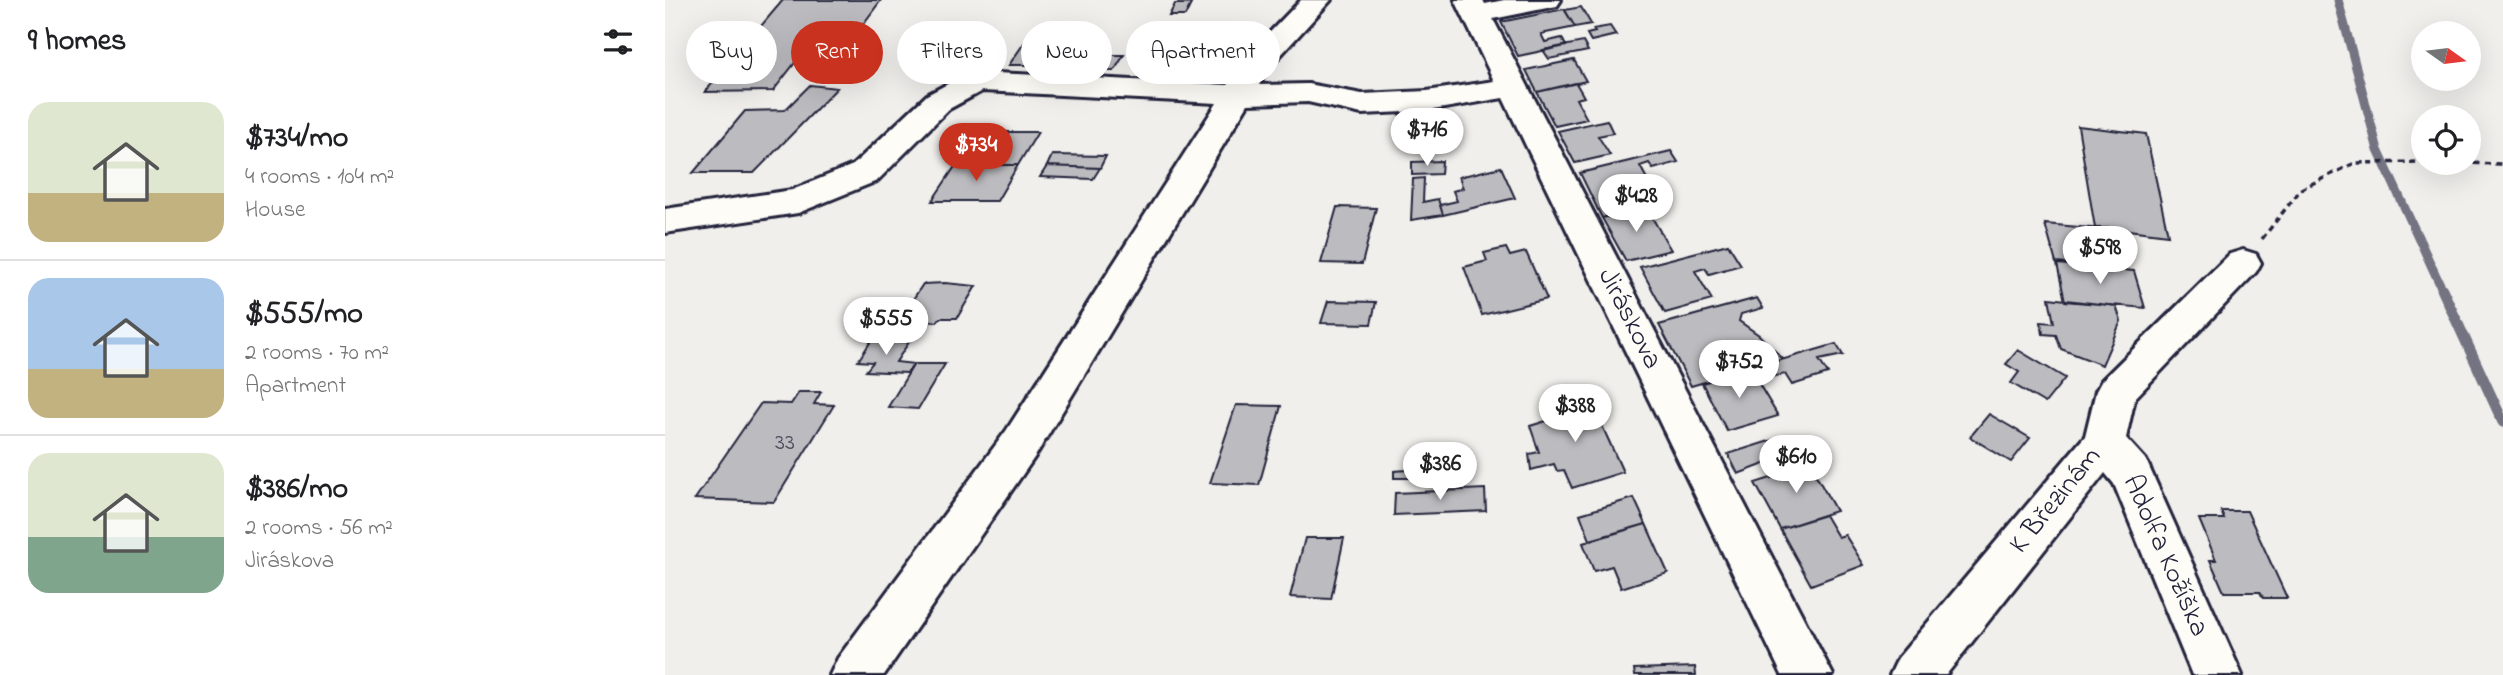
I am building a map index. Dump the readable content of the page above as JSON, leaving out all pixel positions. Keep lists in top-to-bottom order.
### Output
{
  "streets": {
    "street": ["Jiráskova", "K Březinám", "Adolfa Kožíška"]
  },
  "crossings": [
    ["K Březinám", "Adolfa Kožíška"]
  ],
  "house_numbers": ["33"],
  "north": "right",
  "page": {
    "heading": "9 homes",
    "chip": [
      "Buy",
      "Rent",
      "Filters",
      "New",
      "Apartment"
    ],
    "list": [
      {
        "name": "$734/mo",
        "note": "4 rooms · 104 m² · House"
      },
      {
        "name": "$555/mo",
        "note": "2 rooms · 70 m² · Apartment"
      },
      {
        "name": "$386/mo",
        "note": "2 rooms · 56 m² · Jiráskova"
      }
    ],
    "price": [
      "$716",
      "$734",
      "$428",
      "$598",
      "$555",
      "$752",
      "$388",
      "$610",
      "$386"
    ]
  }
}
